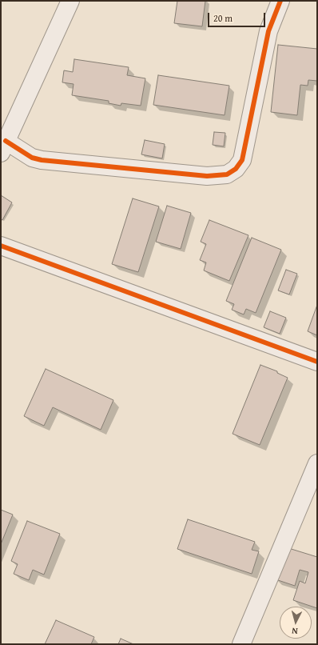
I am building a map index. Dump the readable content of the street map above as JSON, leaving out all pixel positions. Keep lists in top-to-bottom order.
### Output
{
  "scale_bar": "20 m",
  "north": "bottom"
}
